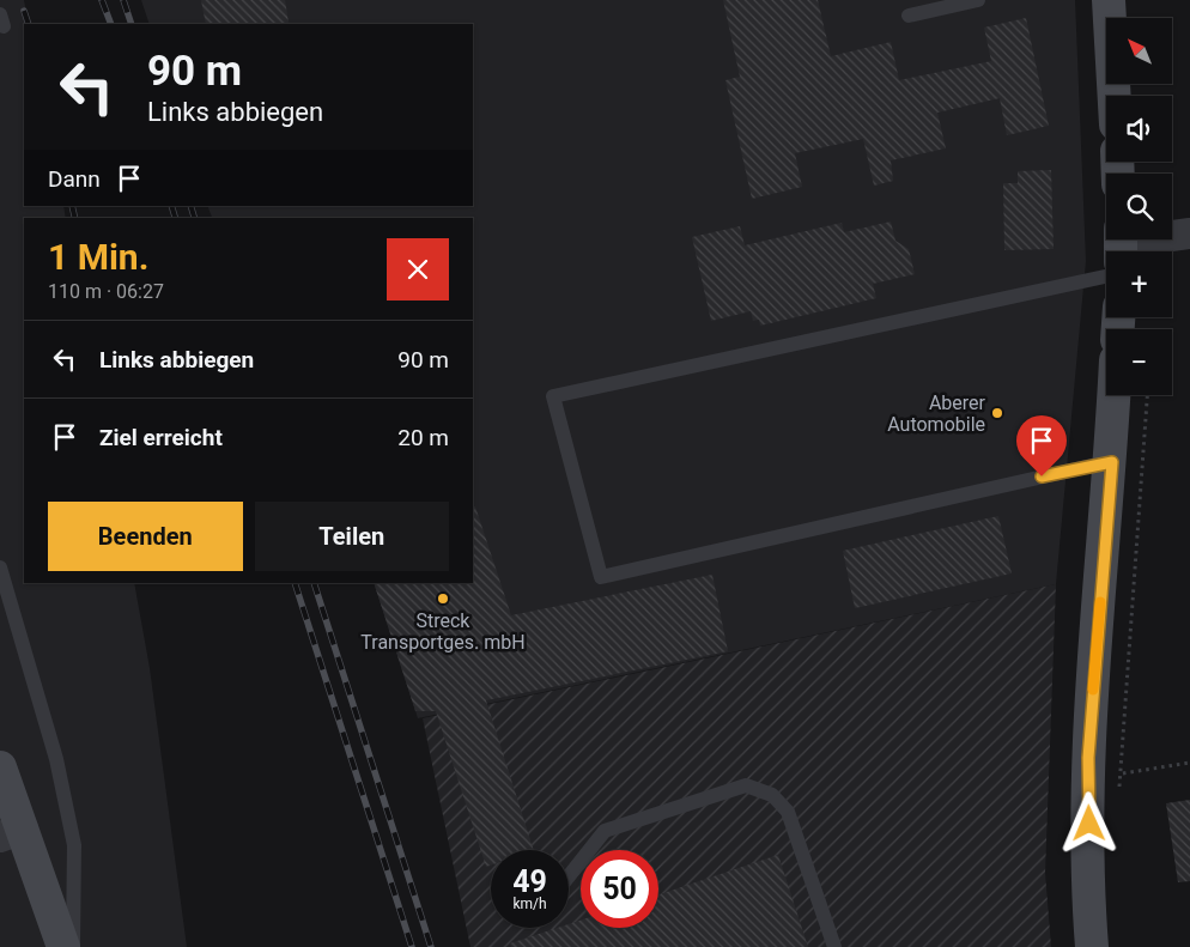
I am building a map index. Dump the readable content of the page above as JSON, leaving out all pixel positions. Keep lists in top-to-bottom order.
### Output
{
  "places": ["Aberer Automobile", "Streck Transportges. mbH"],
  "north": "top left",
  "page": {
    "map_buttons": ["+", "−"],
    "turn": ["90 m", "Links abbiegen"],
    "then": "Dann",
    "heading": ["1 Min.", "110 m · 06:27"],
    "list": [
      {
        "name": "Links abbiegen",
        "value": "90 m"
      },
      {
        "name": "Ziel erreicht",
        "value": "20 m"
      }
    ],
    "buttons": ["Beenden", "Teilen"],
    "speed": "49 km/h",
    "limit": "50"
  }
}
